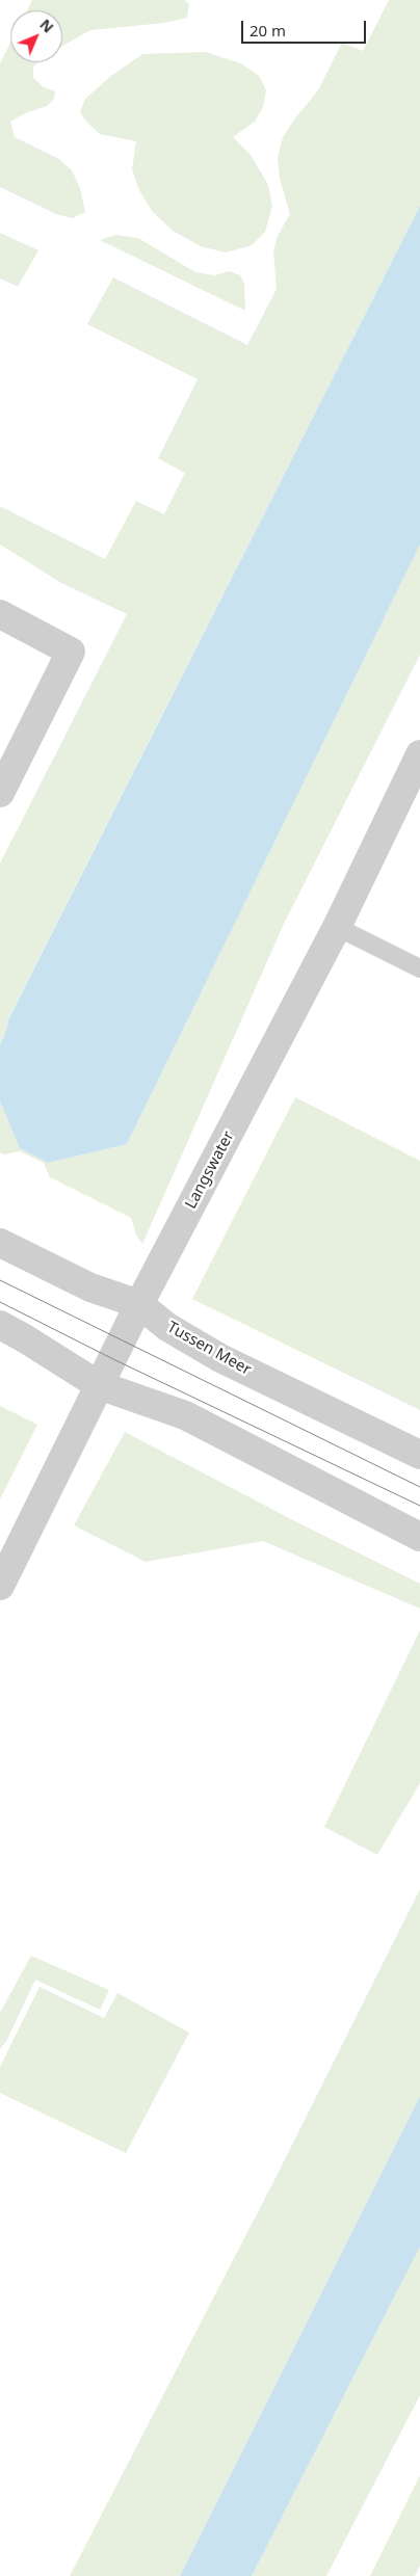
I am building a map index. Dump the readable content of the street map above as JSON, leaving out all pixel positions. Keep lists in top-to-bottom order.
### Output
{
  "streets": {
    "street": ["Langswater", "Tussen Meer"]
  },
  "crossings": [
    ["Langswater", "Tussen Meer"]
  ],
  "scale_bar": "20 m",
  "north": "top right"
}
